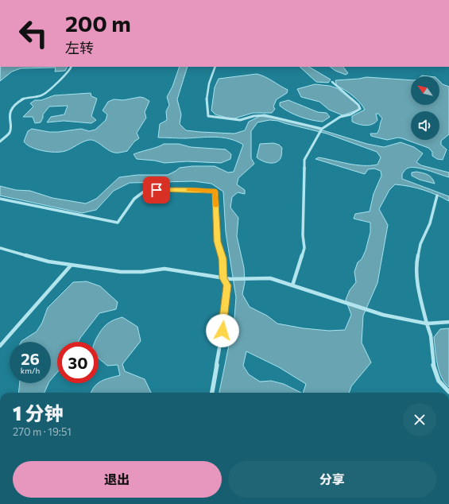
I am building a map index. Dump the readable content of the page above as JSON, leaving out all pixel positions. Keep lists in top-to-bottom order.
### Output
{
  "north": "top left",
  "page": {
    "turn": ["200 m", "左转"],
    "speed": "26 km/h",
    "limit": "30",
    "heading": ["1 分钟", "270 m · 19:51"],
    "buttons": ["退出", "分享"]
  }
}
